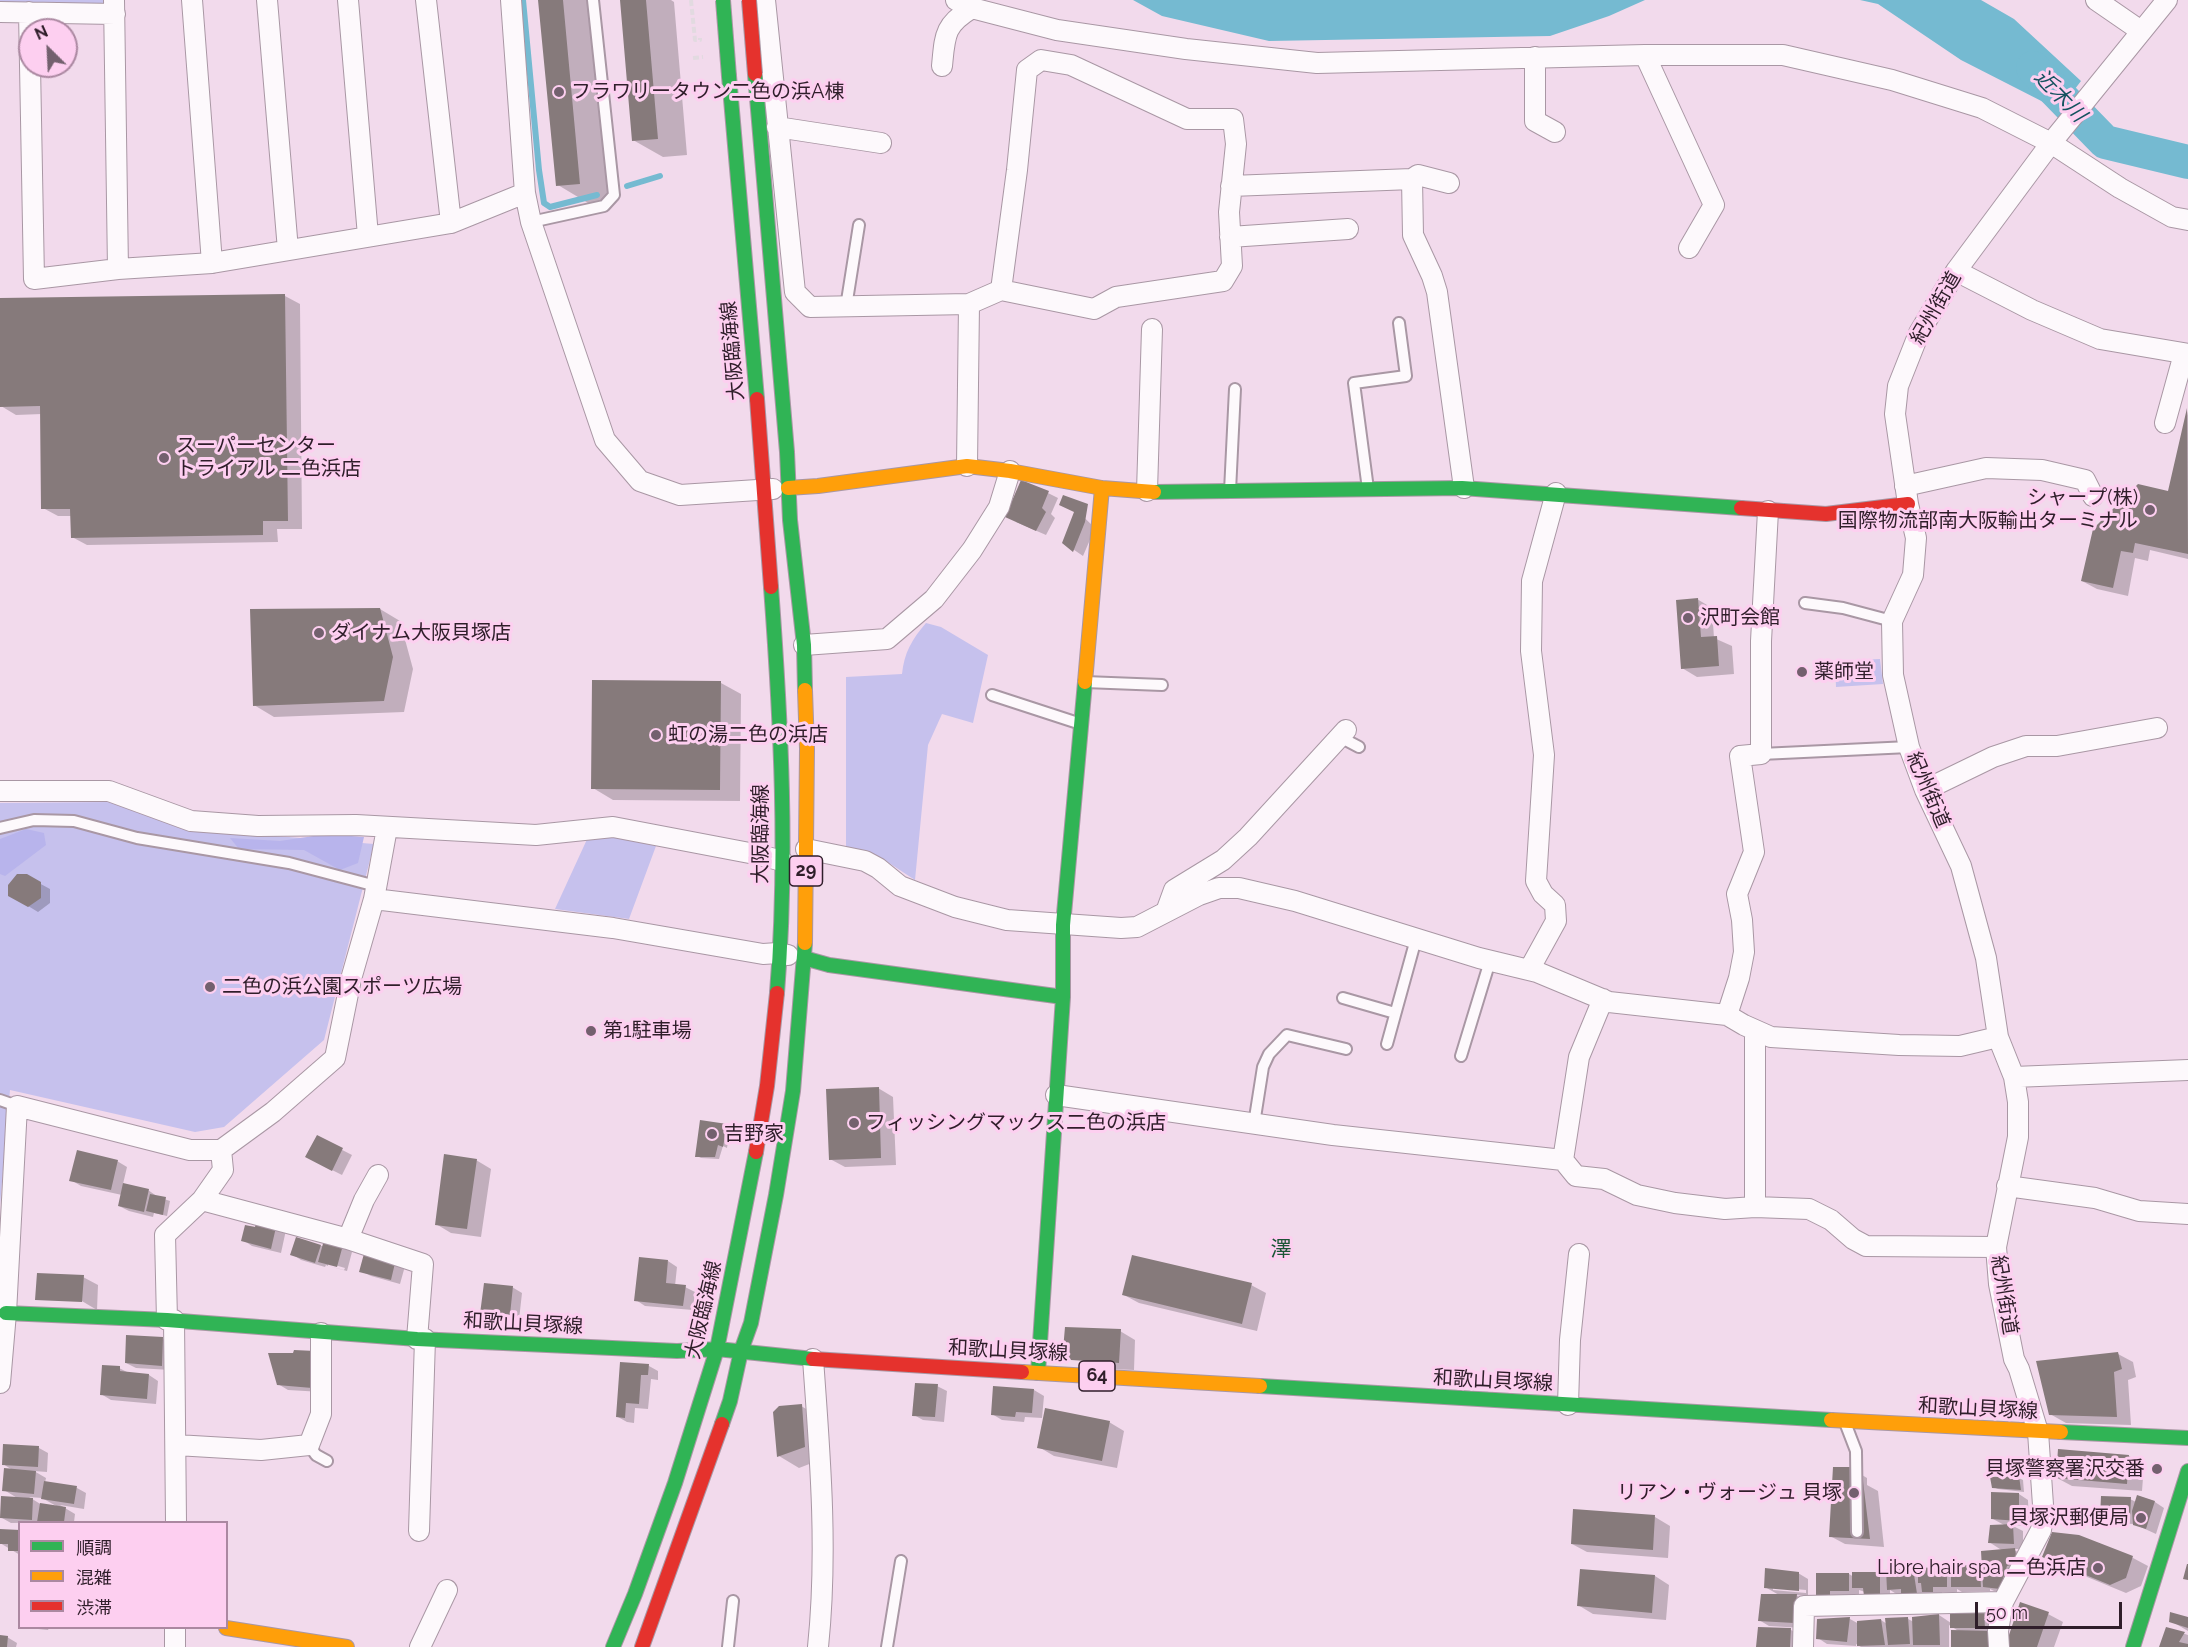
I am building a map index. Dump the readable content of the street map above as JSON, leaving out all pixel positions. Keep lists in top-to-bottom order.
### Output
{
  "streets": {
    "main road": [
      "大阪臨海線",
      "29",
      "和歌山貝塚線",
      "64"
    ],
    "street": ["紀州街道"]
  },
  "crossings": [
    ["紀州街道", "和歌山貝塚線"],
    ["大阪臨海線", "和歌山貝塚線"],
    ["29", "和歌山貝塚線"]
  ],
  "districts": ["澤"],
  "water": ["近木川"],
  "places": [
    "フラワリータウン二色の浜A棟",
    "スーパーセンター トライアル 二色浜店",
    "シャープ(株) 国際物流部南大阪輸出ターミナル",
    "沢町会館",
    "ダイナム大阪貝塚店",
    "薬師堂",
    "虹の湯二色の浜店",
    "二色の浜公園スポーツ広場",
    "第1駐車場",
    "フィッシングマックス二色の浜店",
    "吉野家",
    "貝塚警察署沢交番",
    "リアン・ヴォージュ 貝塚",
    "貝塚沢郵便局",
    "Libre hair spa 二色浜店"
  ],
  "legend": ["順調", "混雑", "渋滞"],
  "scale_bar": "50 m",
  "north": "top left"
}
